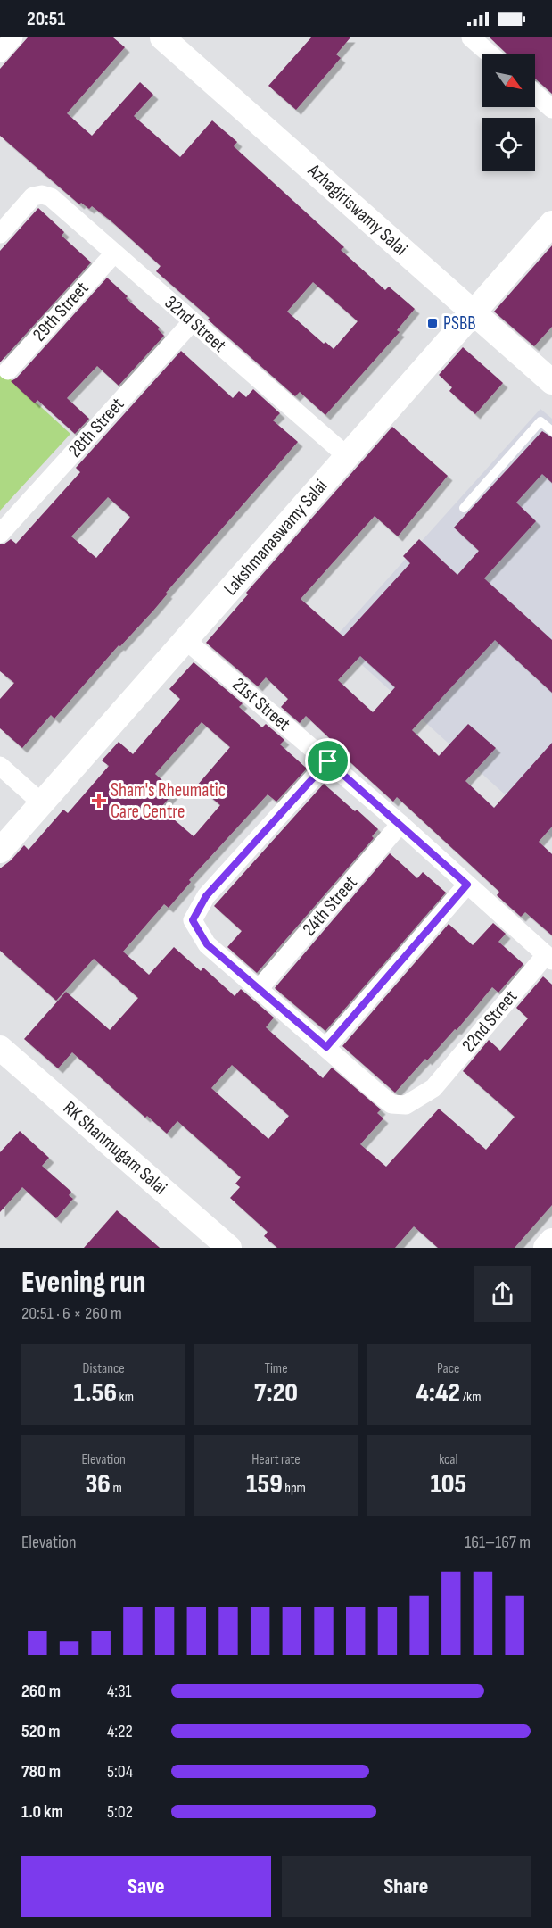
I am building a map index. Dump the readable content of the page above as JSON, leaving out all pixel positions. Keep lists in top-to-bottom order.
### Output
{
  "streets": {
    "street": [
      "Azhagiriswamy Salai",
      "29th Street",
      "32nd Street",
      "28th Street",
      "Lakshmanaswamy Salai",
      "21st Street",
      "24th Street",
      "22nd Street",
      "RK Shanmugam Salai"
    ]
  },
  "crossings": [
    ["Azhagiriswamy Salai", "Lakshmanaswamy Salai"],
    ["29th Street", "32nd Street"],
    ["32nd Street", "28th Street"],
    ["32nd Street", "Lakshmanaswamy Salai"],
    ["Lakshmanaswamy Salai", "21st Street"],
    ["21st Street", "24th Street"],
    ["21st Street", "22nd Street"],
    ["24th Street", "22nd Street"]
  ],
  "places": {
    "transit": ["PSBB"],
    "health": ["Sham's Rheumatic Care Centre"]
  },
  "north": "bottom right",
  "page": {
    "status": "20:51",
    "heading": ["Evening run", "20:51 · 6 × 260 m"],
    "stats": [
      ["Distance", "1.56 km"],
      ["Time", "7:20"],
      ["Pace", "4:42 /km"],
      ["Elevation", "36 m"],
      ["Heart rate", "159 bpm"],
      ["kcal", "105"]
    ],
    "chart": ["Elevation", "161–167 m"],
    "list": [
      {
        "name": "260 m",
        "note": "4:31"
      },
      {
        "name": "520 m",
        "note": "4:22"
      },
      {
        "name": "780 m",
        "note": "5:04"
      },
      {
        "name": "1.0 km",
        "note": "5:02"
      }
    ],
    "buttons": ["Save", "Share"]
  }
}
